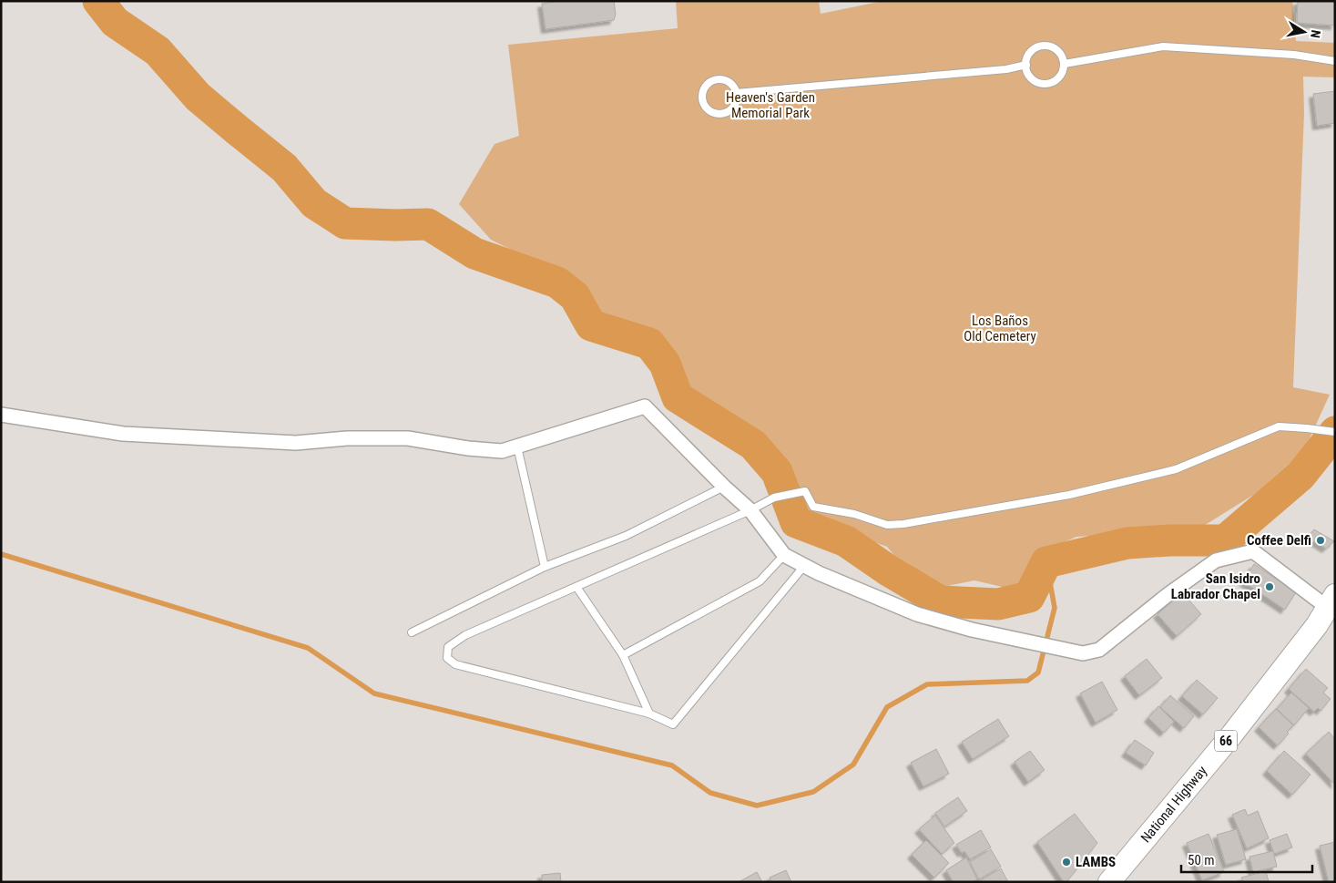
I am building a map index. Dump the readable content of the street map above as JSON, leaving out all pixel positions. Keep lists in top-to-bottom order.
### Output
{
  "streets": {
    "main road": ["66", "National Highway"]
  },
  "parks": ["Heaven's Garden Memorial Park", "Los Baños Old Cemetery"],
  "places": ["Coffee Delfi", "San Isidro Labrador Chapel", "LAMBS"],
  "scale_bar": "50 m",
  "north": "right"
}
